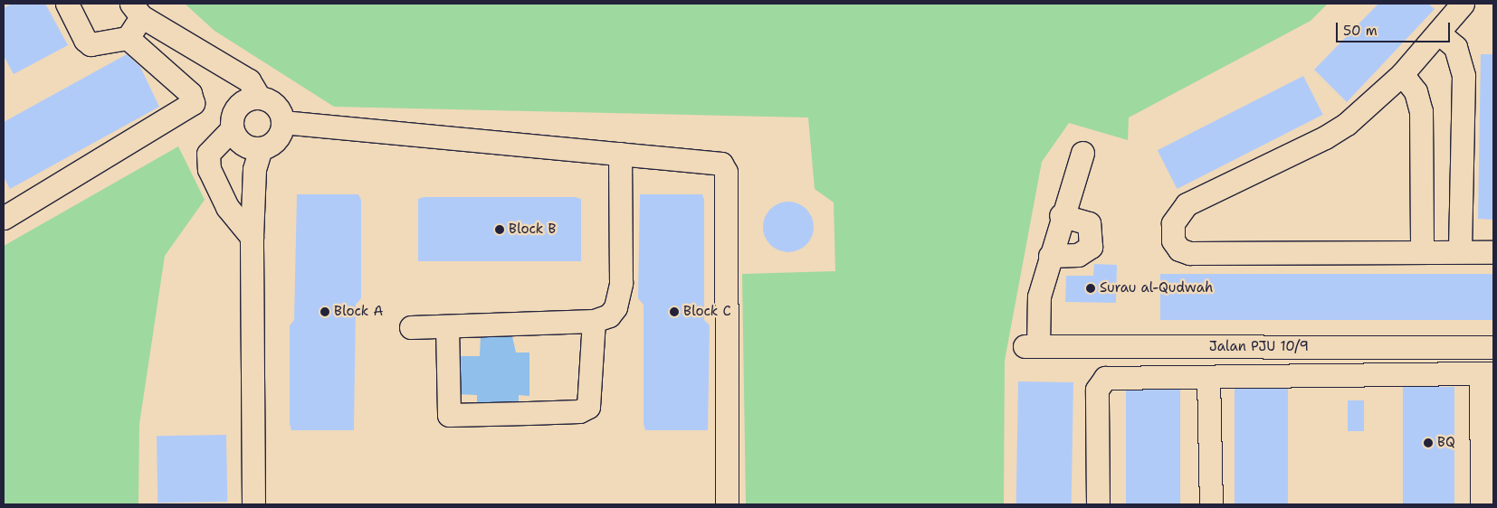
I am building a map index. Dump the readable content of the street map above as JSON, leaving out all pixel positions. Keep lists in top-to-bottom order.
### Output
{
  "streets": {
    "street": ["Jalan PJU 10/9"]
  },
  "places": [
    "Block B",
    "Surau al-Qudwah",
    "Block A",
    "Block C",
    "BQ"
  ],
  "scale_bar": "50 m"
}
